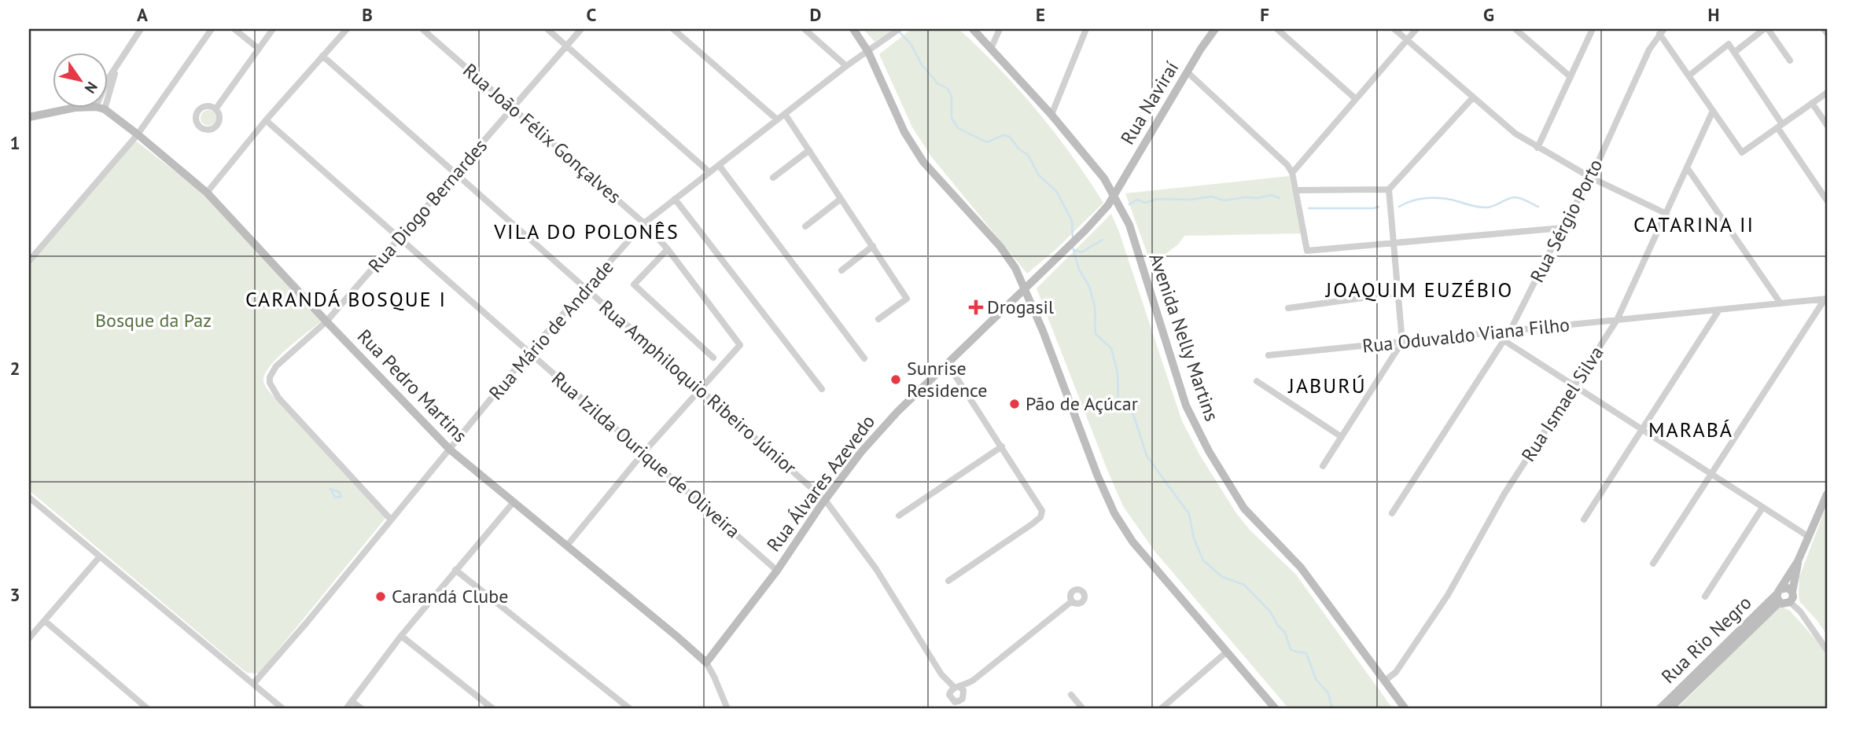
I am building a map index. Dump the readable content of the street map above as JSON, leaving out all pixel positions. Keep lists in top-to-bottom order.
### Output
{
  "streets": {
    "main road": [
      "Rua Naviraí",
      "Avenida Nelly Martins",
      "Rua Pedro Martins",
      "Rua Álvares Azevedo",
      "Rua Rio Negro"
    ],
    "street": [
      "Rua João Félix Gonçalves",
      "Rua Diogo Bernardes",
      "Rua Sérgio Porto",
      "Rua Mário de Andrade",
      "Rua Oduvaldo Viana Filho",
      "Rua Amphiloquio Ribeiro Júnior",
      "Rua Ismael Silva",
      "Rua Izilda Ourique de Oliveira"
    ]
  },
  "crossings": [
    ["Rua Naviraí", "Avenida Nelly Martins"],
    ["Rua Naviraí", "Rua Álvares Azevedo"],
    ["Rua João Félix Gonçalves", "Rua Diogo Bernardes"],
    ["Rua João Félix Gonçalves", "Rua Mário de Andrade"],
    ["Rua João Félix Gonçalves", "Rua Amphiloquio Ribeiro Júnior"],
    ["Rua Diogo Bernardes", "Rua Mário de Andrade"],
    ["Rua Diogo Bernardes", "Rua Pedro Martins"],
    ["Rua Diogo Bernardes", "Rua Amphiloquio Ribeiro Júnior"],
    ["Rua Diogo Bernardes", "Rua Izilda Ourique de Oliveira"],
    ["Rua Sérgio Porto", "Rua Oduvaldo Viana Filho"],
    ["Rua Mário de Andrade", "Rua Pedro Martins"],
    ["Rua Mário de Andrade", "Rua Amphiloquio Ribeiro Júnior"],
    ["Rua Mário de Andrade", "Rua Izilda Ourique de Oliveira"],
    ["Rua Oduvaldo Viana Filho", "Rua Ismael Silva"],
    ["Avenida Nelly Martins", "Rua Ismael Silva"],
    ["Avenida Nelly Martins", "Rua Álvares Azevedo"],
    ["Rua Pedro Martins", "Rua Álvares Azevedo"],
    ["Rua Amphiloquio Ribeiro Júnior", "Rua Álvares Azevedo"],
    ["Rua Izilda Ourique de Oliveira", "Rua Álvares Azevedo"]
  ],
  "districts": [
    "CATARINA II",
    "VILA DO POLONÊS",
    "JOAQUIM EUZÉBIO",
    "CARANDÁ BOSQUE I",
    "JABURÚ",
    "MARABÁ"
  ],
  "parks": ["Bosque da Paz"],
  "places": {
    "health": ["Drogasil"],
    "other": ["Sunrise Residence", "Pão de Açúcar", "Carandá Clube"]
  },
  "north": "bottom right",
  "grid": {
    "columns": [
      "A",
      "B",
      "C",
      "D",
      "E",
      "F",
      "G",
      "H"
    ],
    "rows": ["1", "2", "3"]
  }
}
